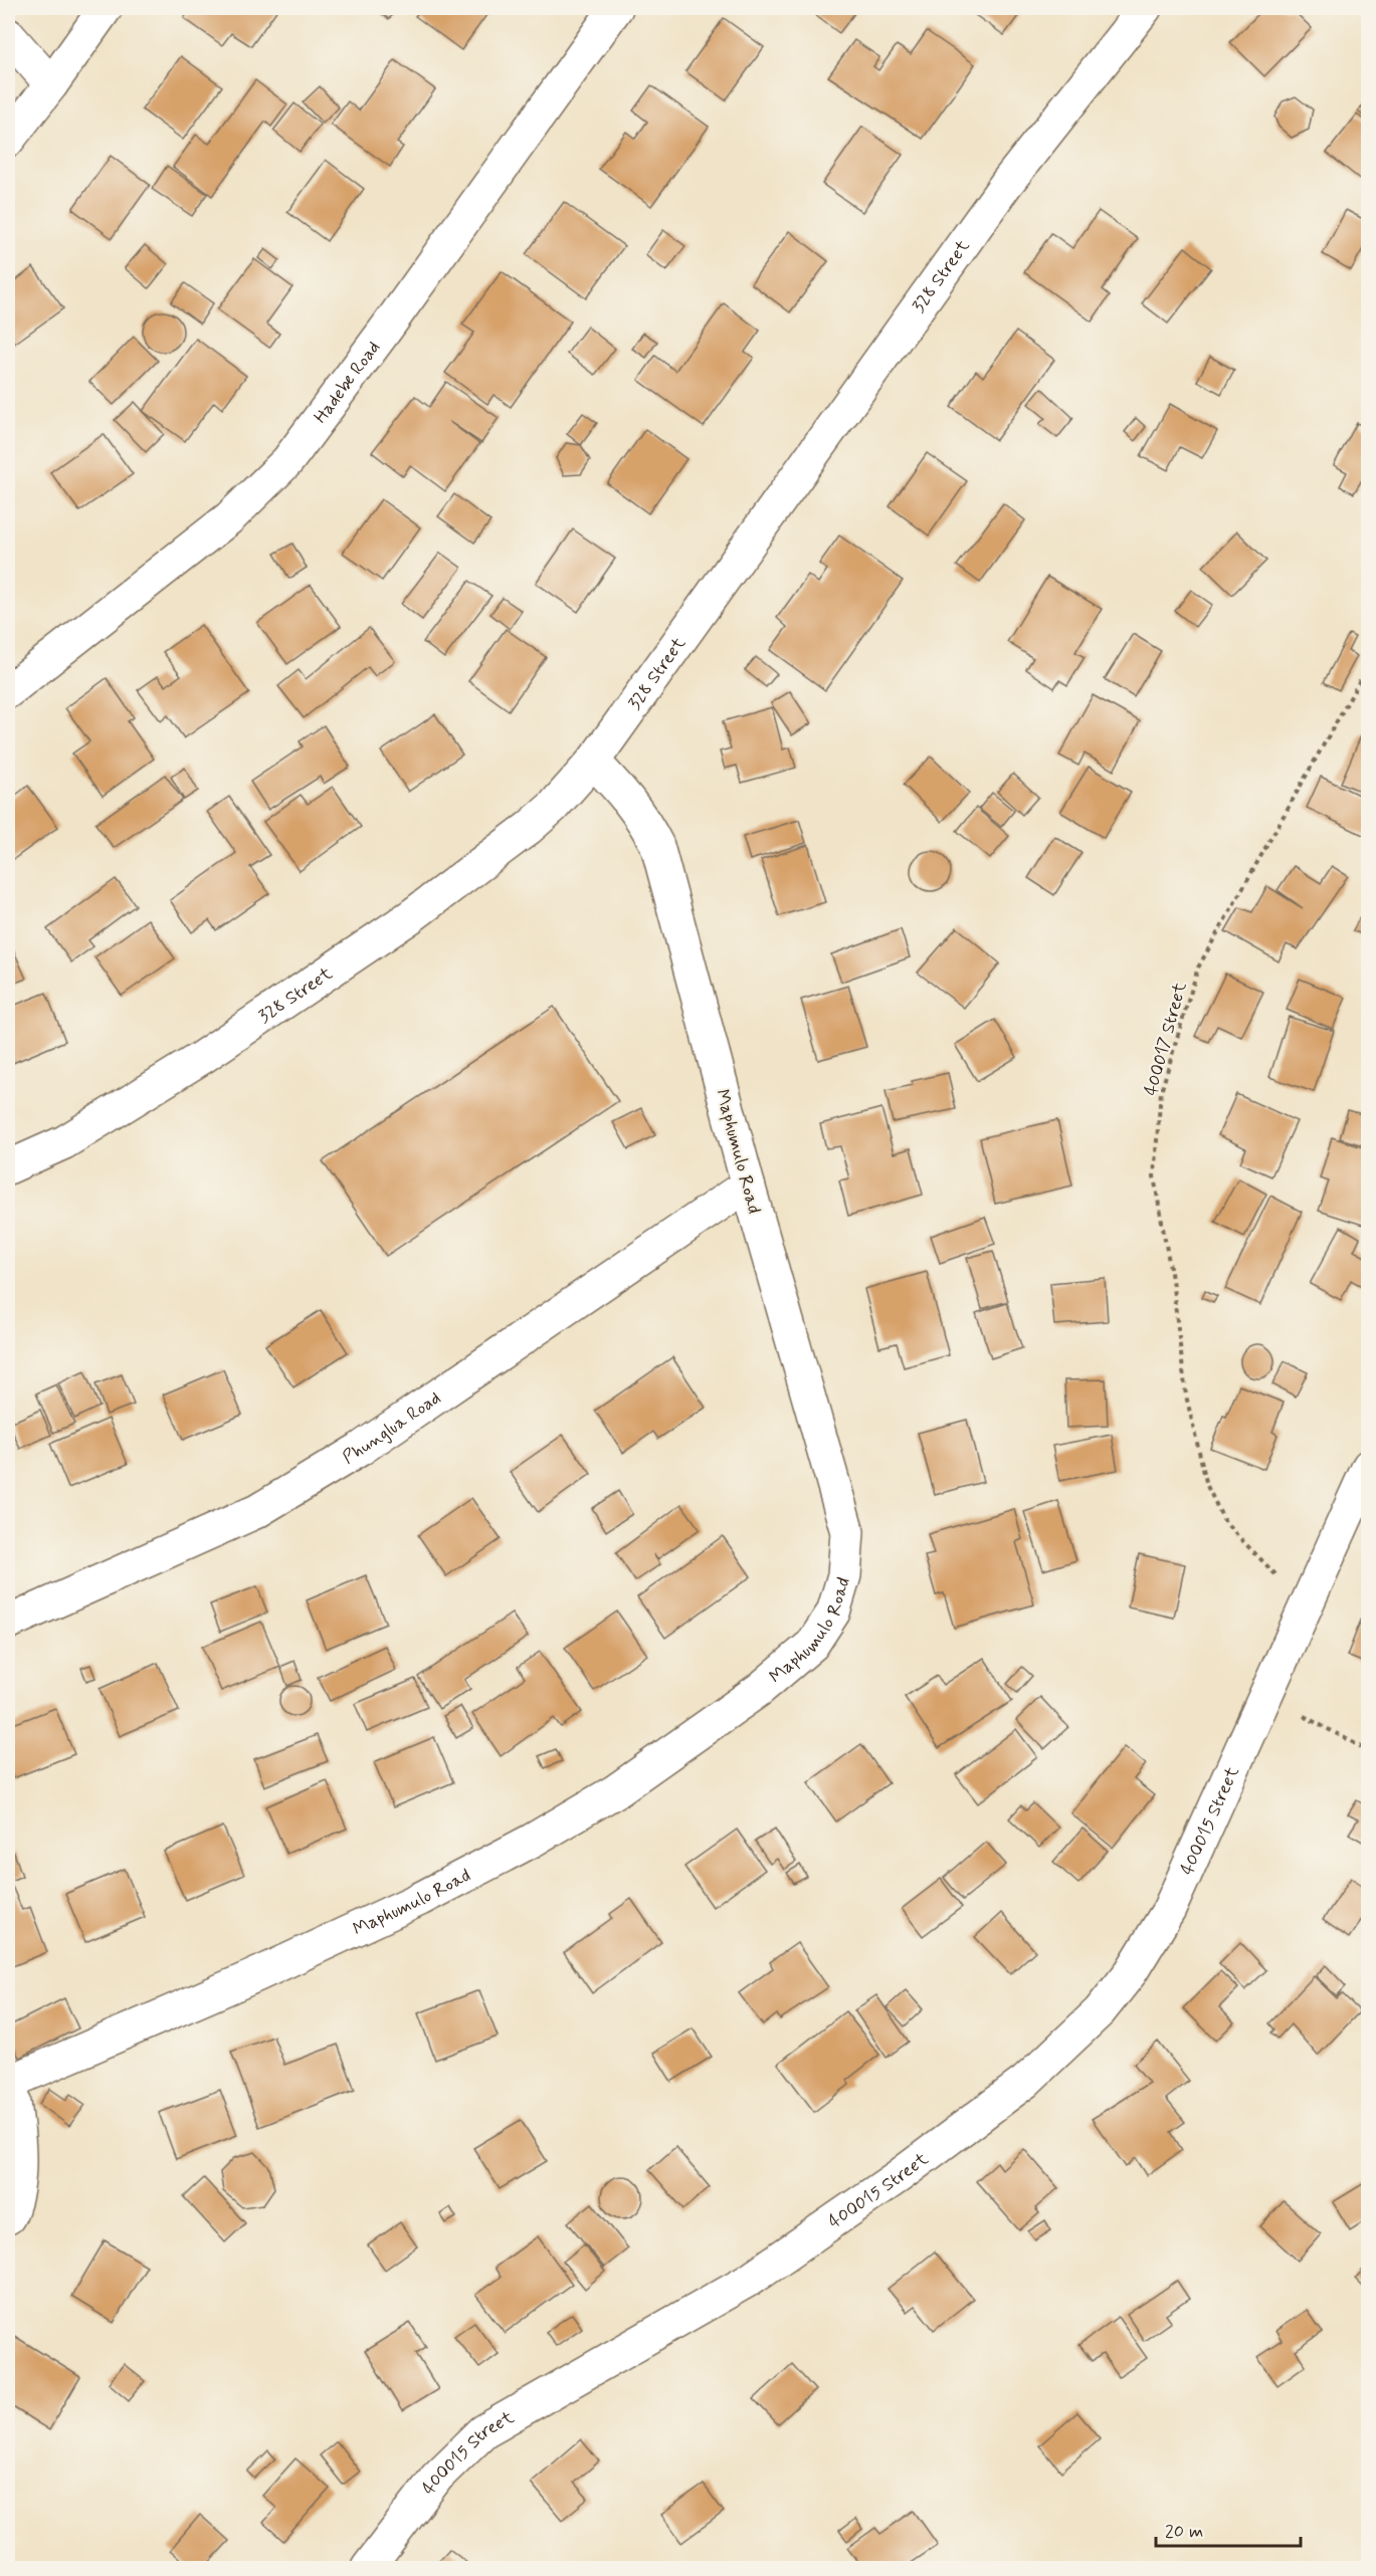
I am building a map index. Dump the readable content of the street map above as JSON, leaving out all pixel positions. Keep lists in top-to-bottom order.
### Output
{
  "streets": {
    "street": [
      "328 Street",
      "Hadebe Road",
      "Maphumulo Road",
      "Phunglua Road",
      "400015 Street"
    ],
    "path": ["400017 Street"]
  },
  "crossings": [
    ["328 Street", "Maphumulo Road"],
    ["400017 Street", "400015 Street"],
    ["Maphumulo Road", "Phunglua Road"]
  ],
  "scale_bar": "20 m"
}
